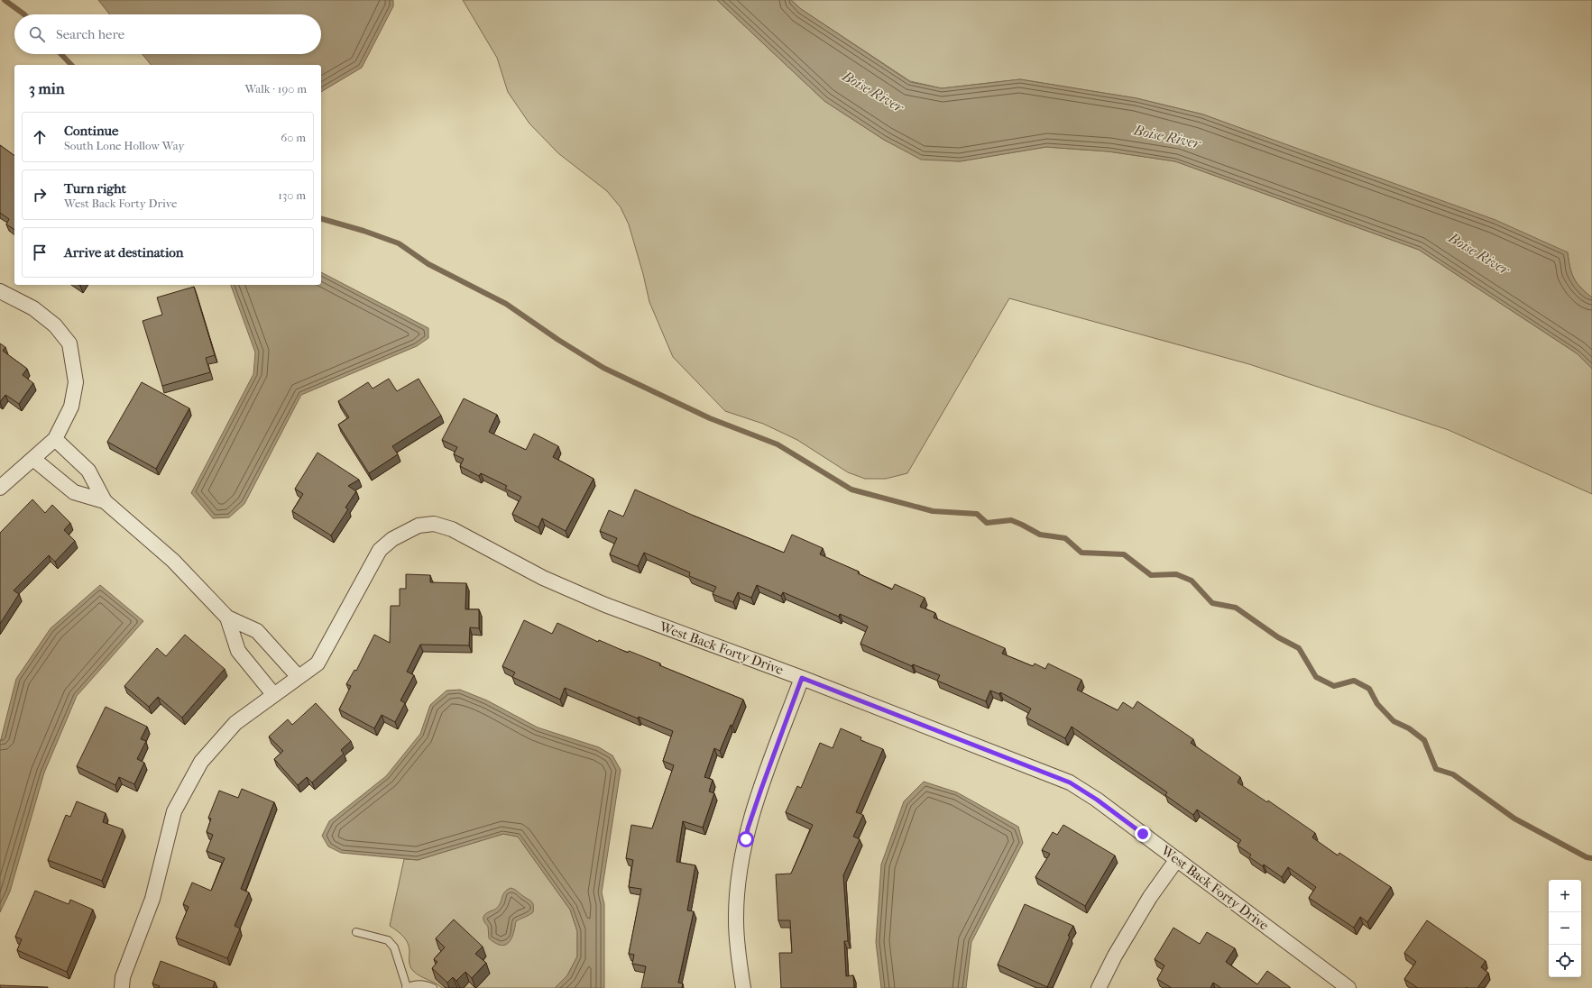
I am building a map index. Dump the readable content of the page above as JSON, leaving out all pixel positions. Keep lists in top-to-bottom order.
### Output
{
  "streets": {
    "street": ["West Back Forty Drive"]
  },
  "water": ["Boise River"],
  "page": {
    "search": "Search here",
    "heading": ["3 min", "Walk · 190 m"],
    "list": [
      ["Continue", "South Lone Hollow Way", "60 m"],
      ["Turn right", "West Back Forty Drive", "130 m"],
      "Arrive at destination"
    ],
    "map_buttons": ["+", "−"]
  }
}
